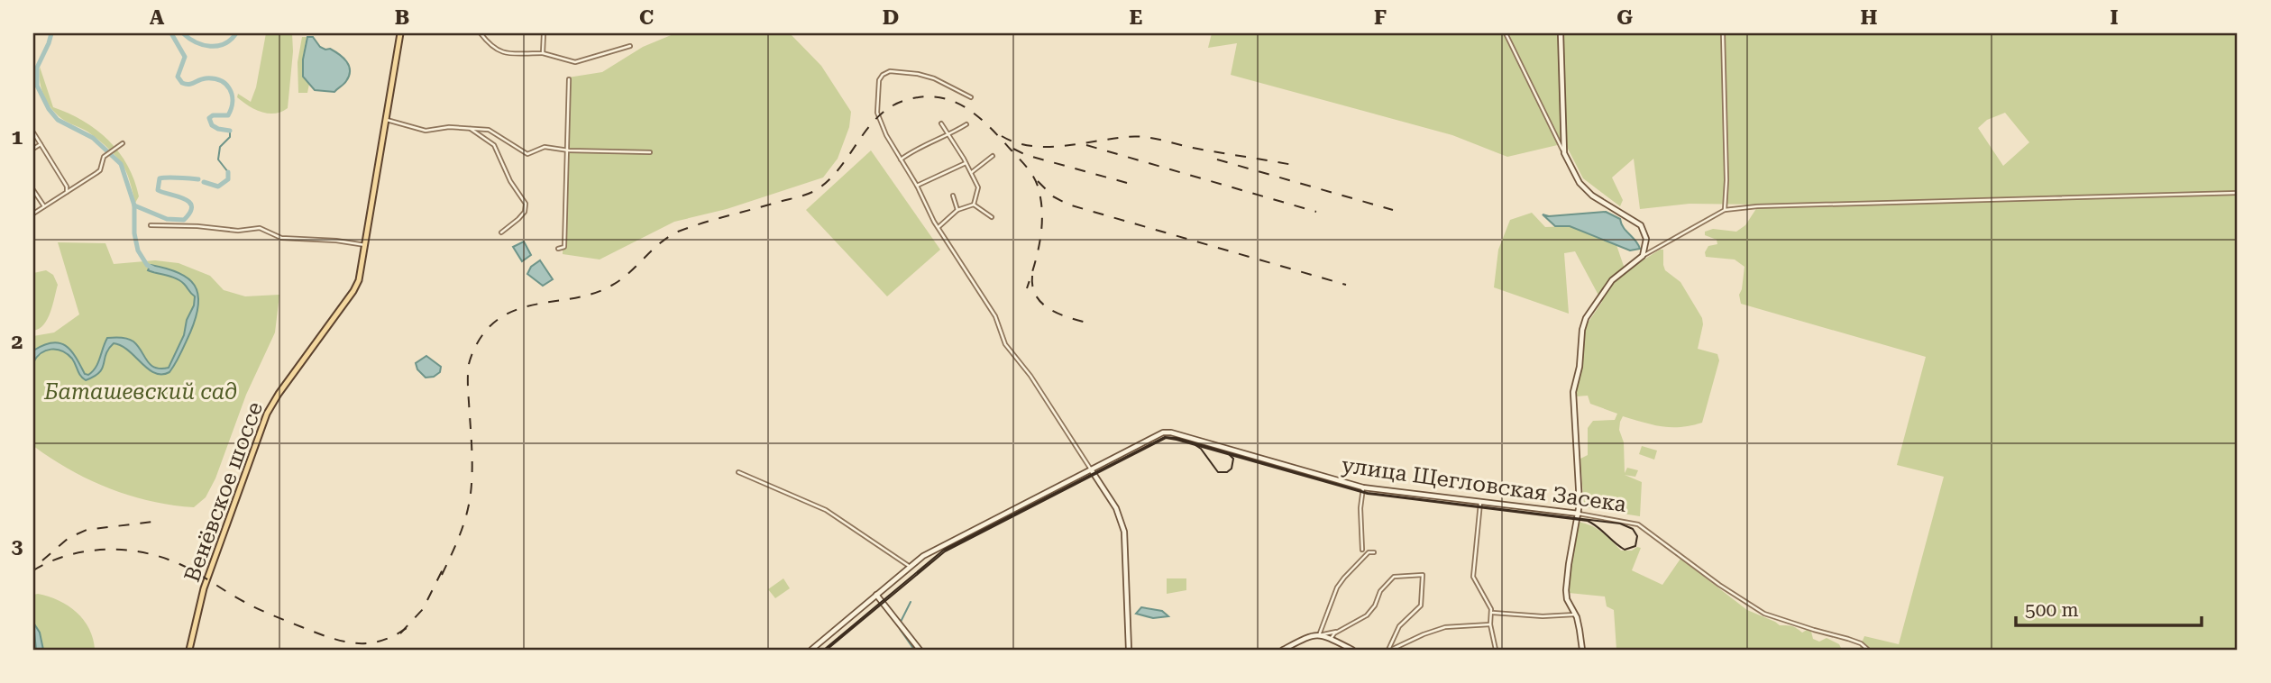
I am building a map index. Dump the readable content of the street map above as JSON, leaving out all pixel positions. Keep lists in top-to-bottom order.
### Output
{
  "streets": {
    "main road": ["Венёвское шоссе"],
    "street": ["улица Щегловская Засека"]
  },
  "parks": ["Баташевский сад"],
  "scale_bar": "500 m",
  "grid": {
    "columns": [
      "A",
      "B",
      "C",
      "D",
      "E",
      "F",
      "G",
      "H",
      "I"
    ],
    "rows": ["1", "2", "3"]
  }
}
